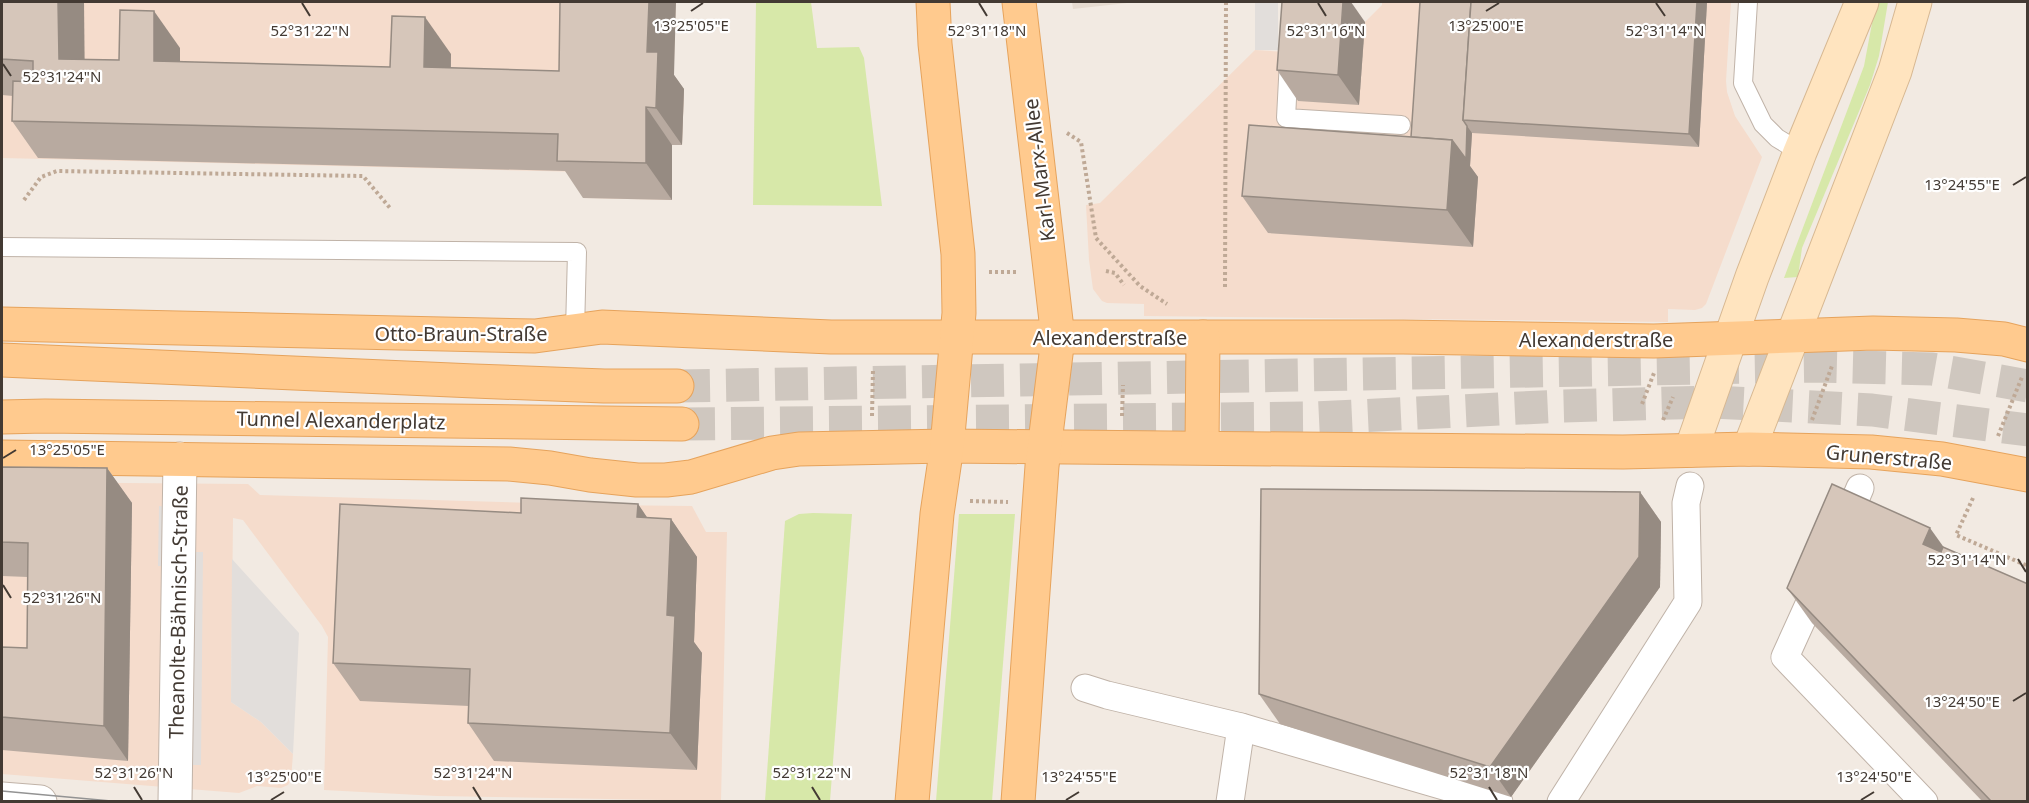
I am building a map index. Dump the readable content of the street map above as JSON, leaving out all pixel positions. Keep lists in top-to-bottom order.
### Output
{
  "streets": {
    "main road": [
      "Karl-Marx-Allee",
      "Otto-Braun-Straße",
      "Alexanderstraße",
      "Tunnel Alexanderplatz",
      "Grunerstraße"
    ],
    "street": ["Theanolte-Bähnisch-Straße"]
  },
  "crossings": [
    ["Karl-Marx-Allee", "Alexanderstraße"],
    ["Otto-Braun-Straße", "Alexanderstraße"]
  ],
  "coordinates": [
    "13°25'05\"E",
    "13°25'00\"E",
    "52°31'22\"N",
    "52°31'18\"N",
    "52°31'16\"N",
    "52°31'14\"N",
    "52°31'24\"N",
    "13°24'55\"E",
    "52°31'26\"N",
    "13°24'50\"E"
  ]
}
